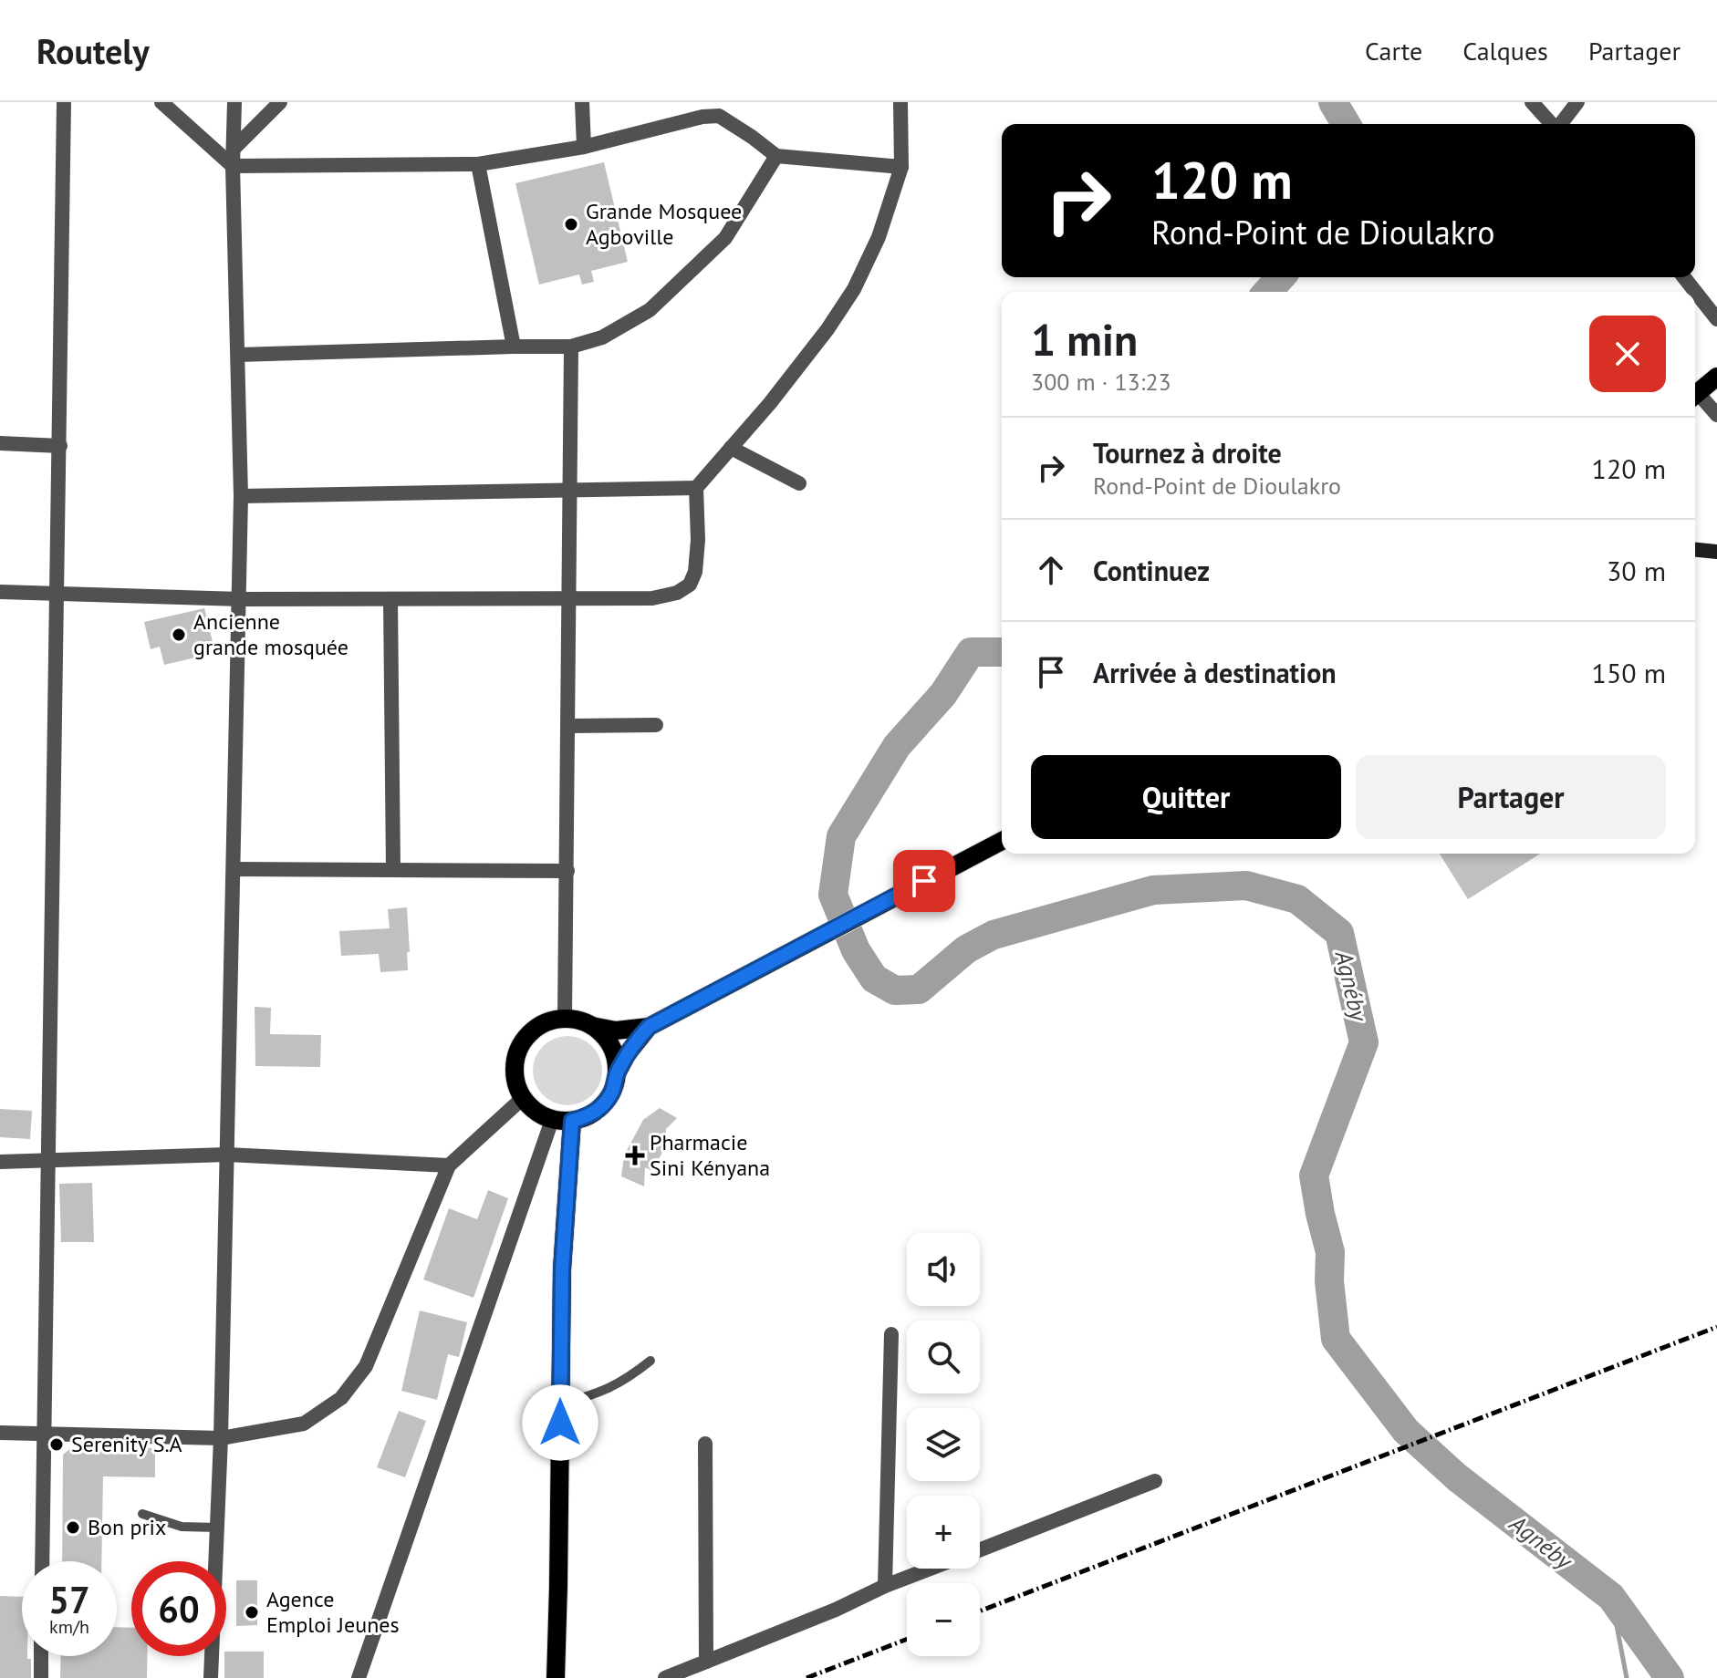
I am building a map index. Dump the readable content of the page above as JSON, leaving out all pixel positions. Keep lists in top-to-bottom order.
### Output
{
  "water": ["Agnéby"],
  "places": {
    "other": [
      "Grande Mosquee Agboville",
      "Ancienne grande mosquée",
      "Serenity S.A",
      "Bon prix",
      "Agence Emploi Jeunes"
    ],
    "health": ["Pharmacie Sini Kényana"]
  },
  "page": {
    "header": "Routely",
    "nav": ["Carte", "Calques", "Partager"],
    "turn": ["120 m", "Rond-Point de Dioulakro"],
    "heading": ["1 min", "300 m · 13:23"],
    "list": [
      {
        "name": "Tournez à droite",
        "note": "Rond-Point de Dioulakro",
        "value": "120 m"
      },
      {
        "name": "Continuez",
        "value": "30 m"
      },
      {
        "name": "Arrivée à destination",
        "value": "150 m"
      }
    ],
    "buttons": ["Quitter", "Partager"],
    "map_buttons": ["+", "−"],
    "speed": "57 km/h",
    "limit": "60"
  }
}
